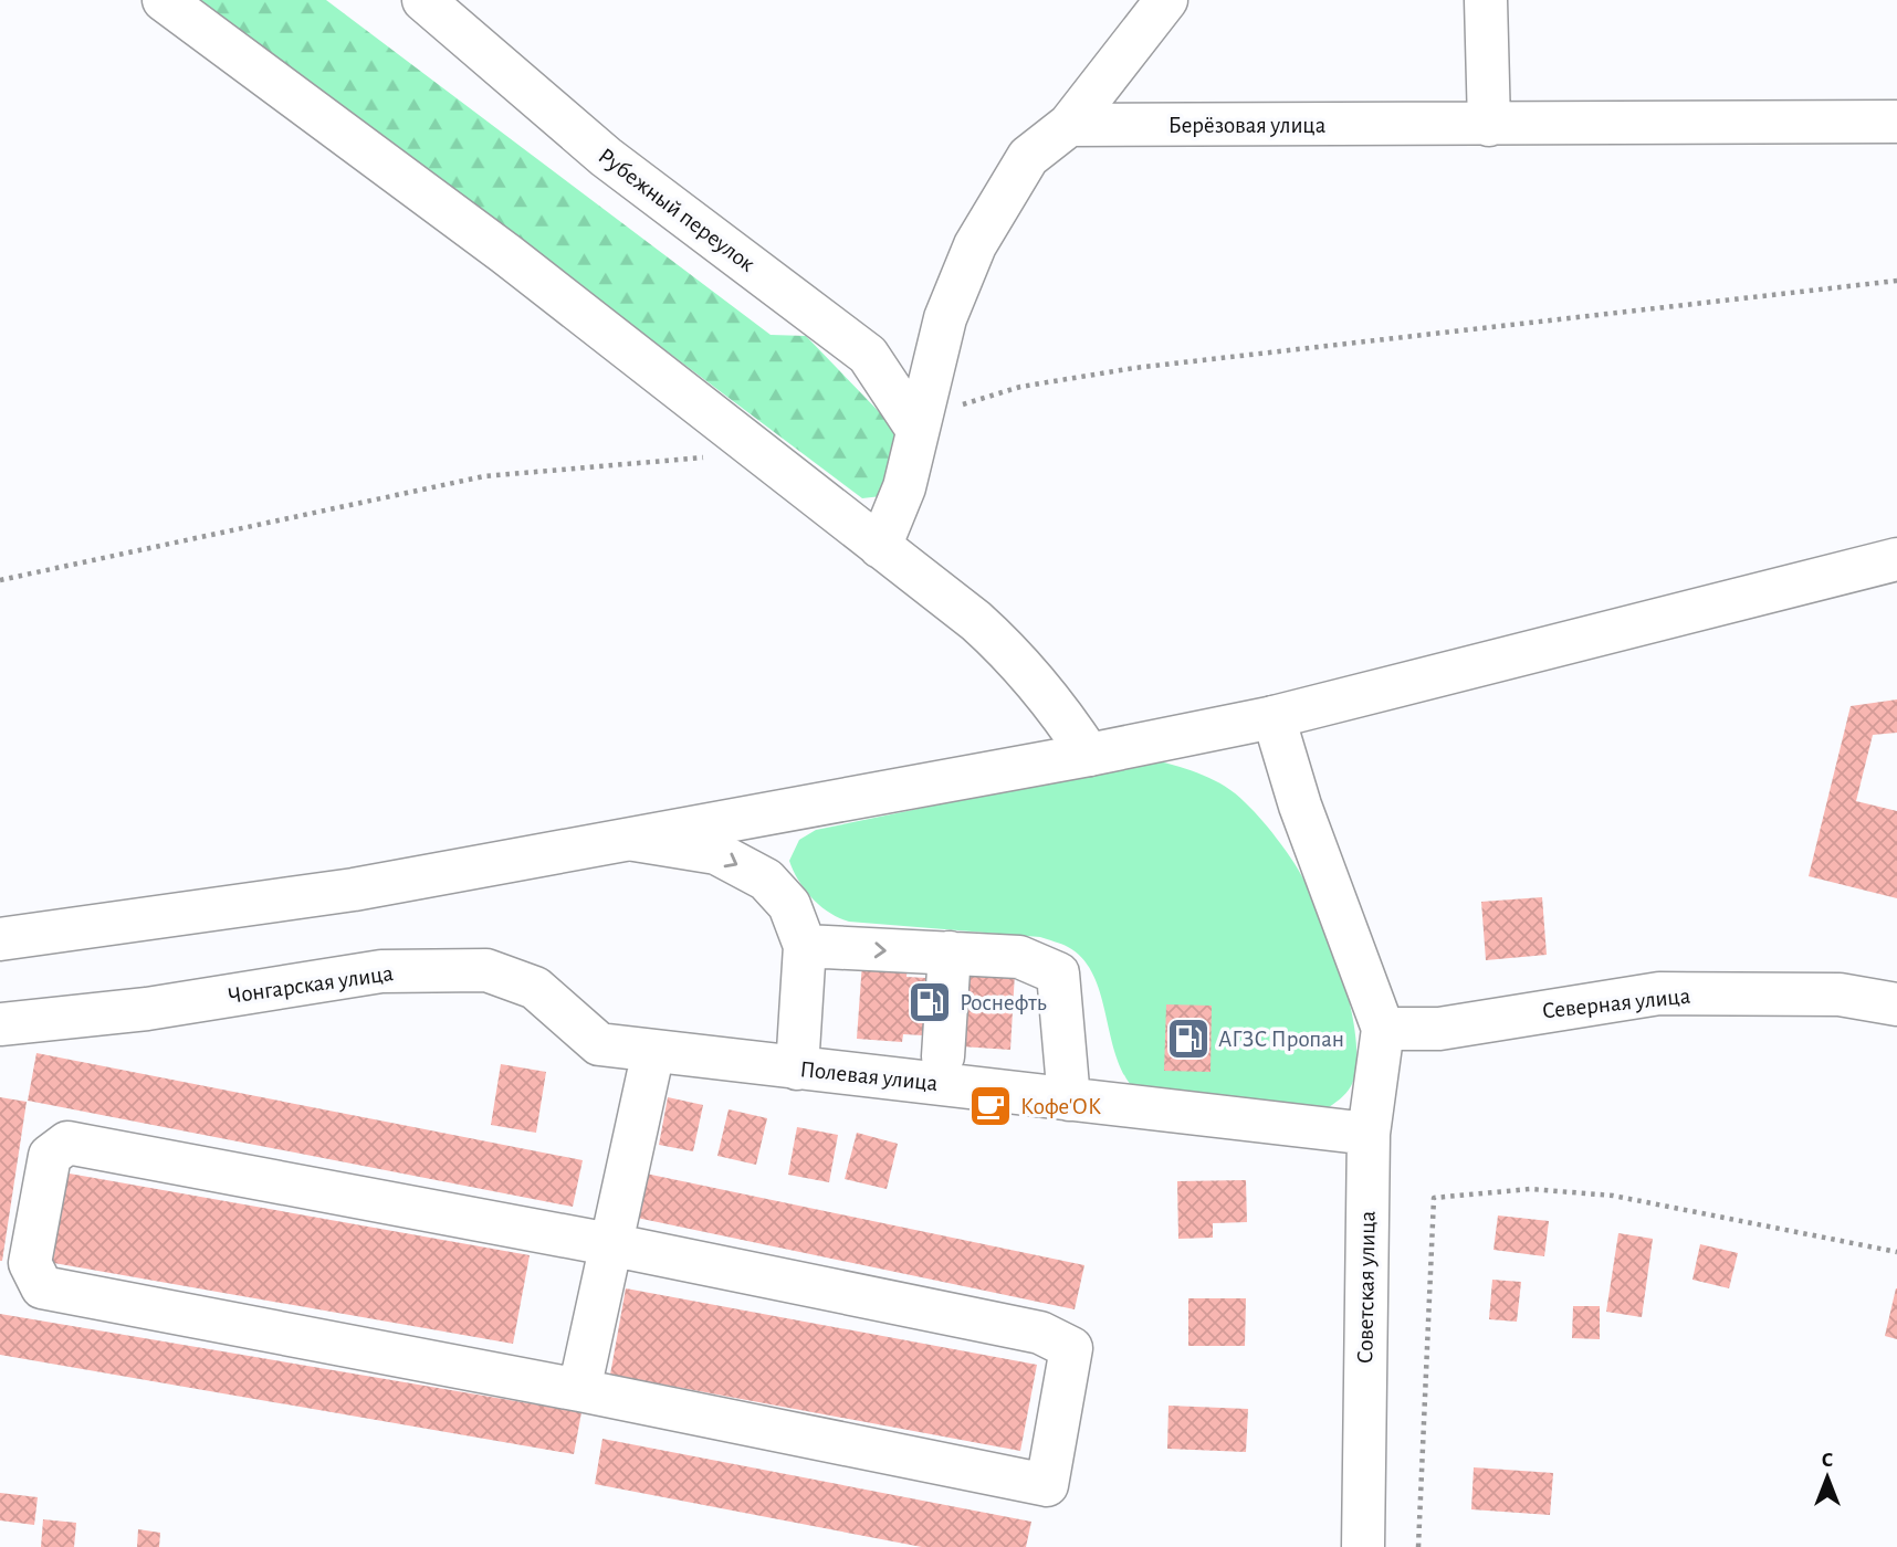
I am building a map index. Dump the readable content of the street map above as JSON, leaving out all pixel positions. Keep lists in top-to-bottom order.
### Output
{
  "streets": {
    "main road": [
      "Берёзовая улица",
      "Рубежный переулок",
      "Чонгарская улица",
      "Северная улица",
      "Полевая улица",
      "Советская улица"
    ]
  },
  "crossings": [
    ["Чонгарская улица", "Полевая улица"],
    ["Северная улица", "Советская улица"],
    ["Полевая улица", "Советская улица"]
  ],
  "places": {
    "fuel station": ["Роснефть", "АГЗС Пропан"],
    "cafe": ["Кофе'ОК"]
  },
  "north": "top"
}
